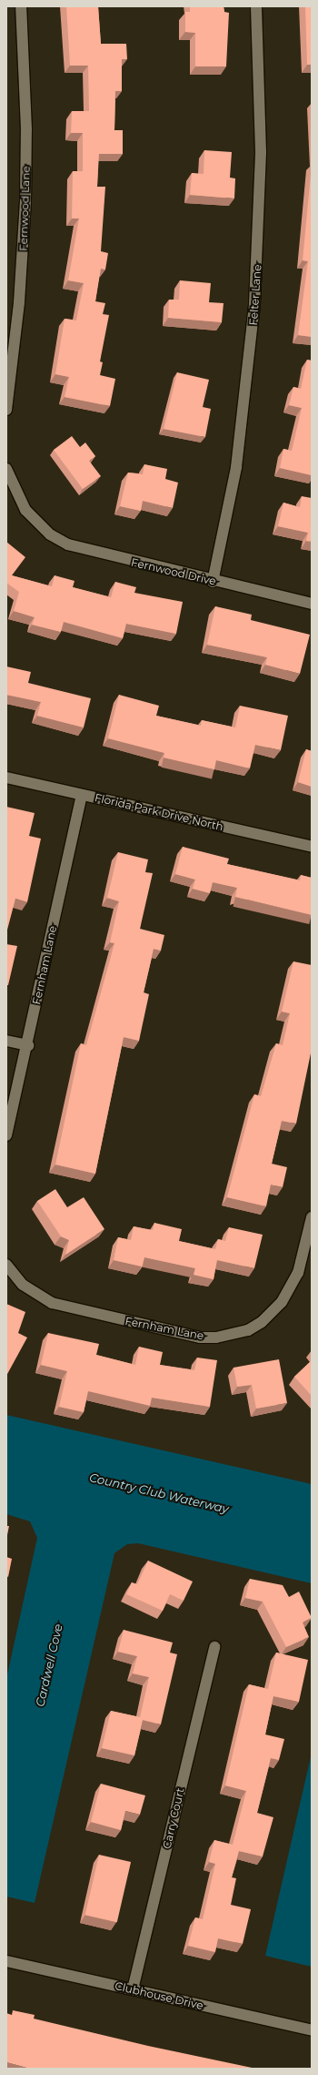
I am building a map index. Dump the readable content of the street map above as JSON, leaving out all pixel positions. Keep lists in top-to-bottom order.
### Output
{
  "streets": {
    "street": [
      "Fernwood Lane",
      "Felter Lane",
      "Fernwood Drive",
      "Florida Park Drive North",
      "Fernham Lane",
      "Carry Court",
      "Clubhouse Drive"
    ]
  },
  "crossings": [
    ["Felter Lane", "Fernwood Drive"],
    ["Florida Park Drive North", "Fernham Lane"],
    ["Carry Court", "Clubhouse Drive"]
  ],
  "water": ["Country Club Waterway", "Cardwell Cove"]
}
